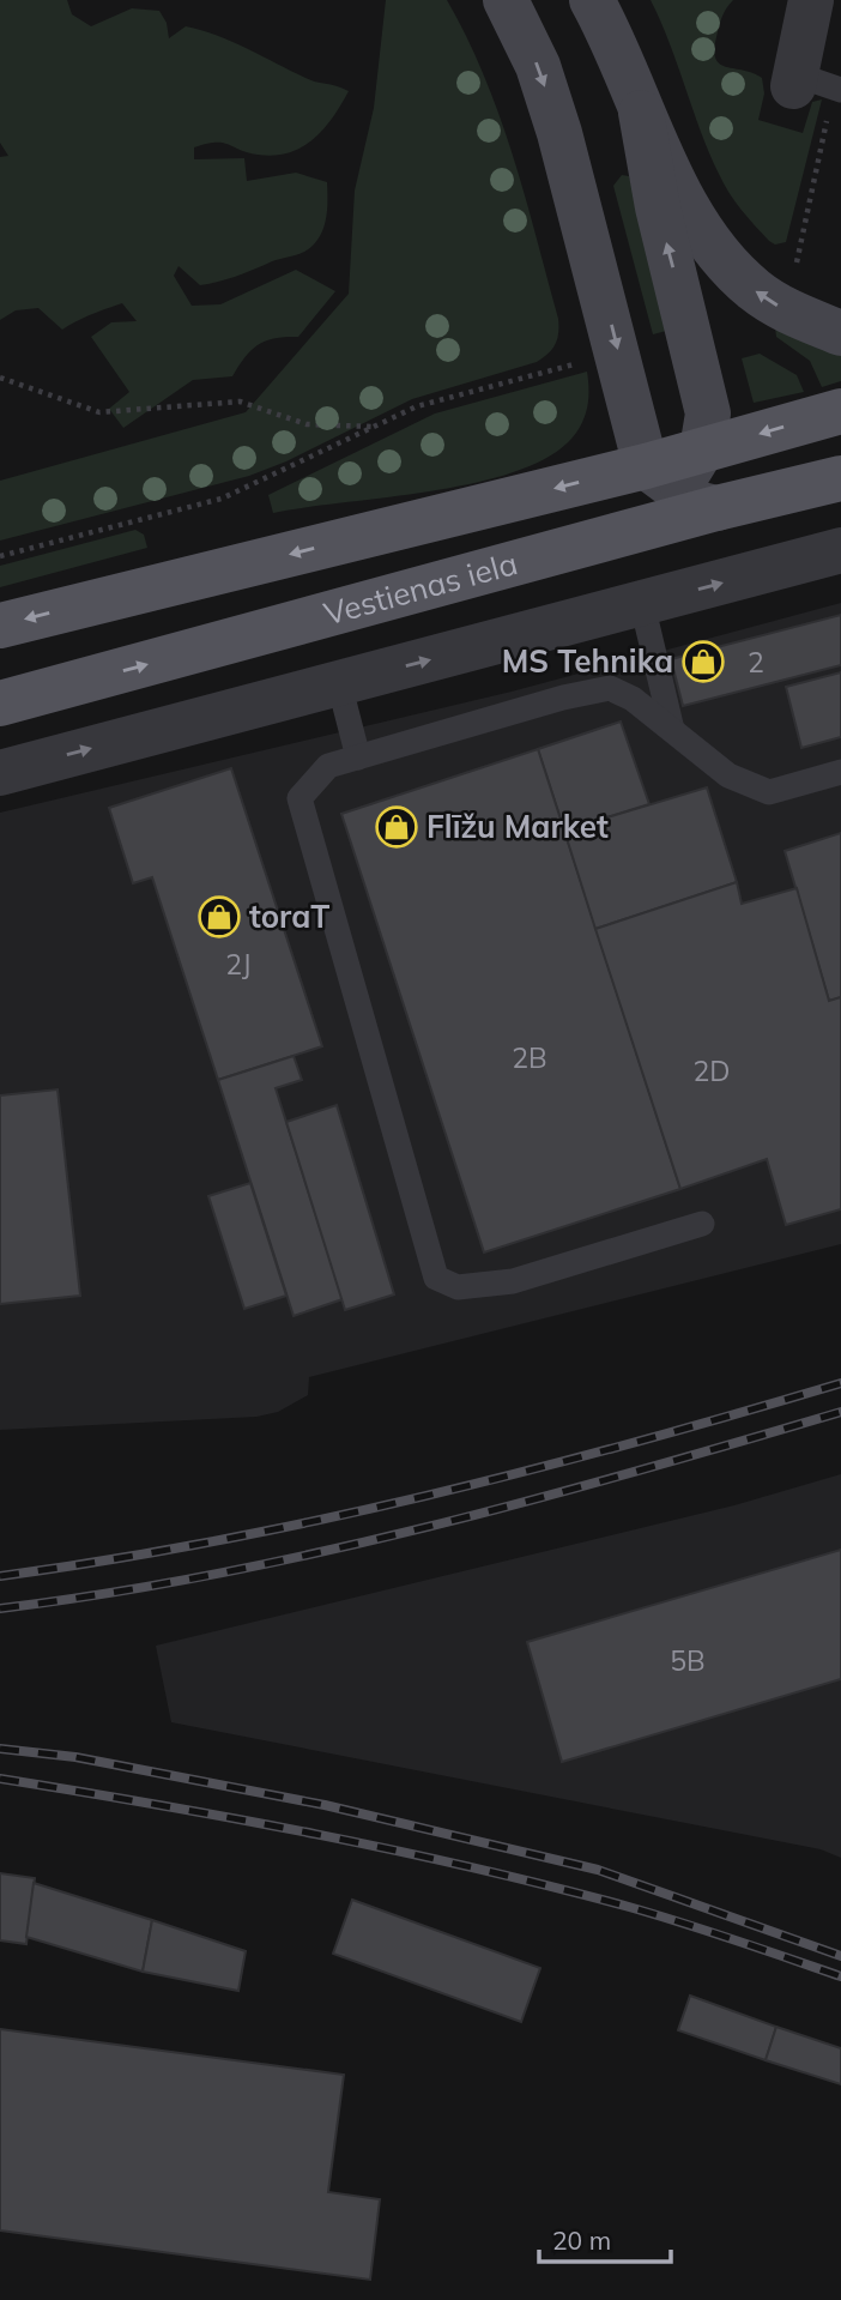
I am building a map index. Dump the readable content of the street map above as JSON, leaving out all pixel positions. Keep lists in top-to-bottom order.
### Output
{
  "streets": {
    "main road": ["Vestienas iela"]
  },
  "places": {
    "shop": ["MS Tehnika", "Flīžu Market", "toraT"]
  },
  "house_numbers": [
    "2",
    "2J",
    "2B",
    "2D",
    "5B"
  ],
  "scale_bar": "20 m"
}
